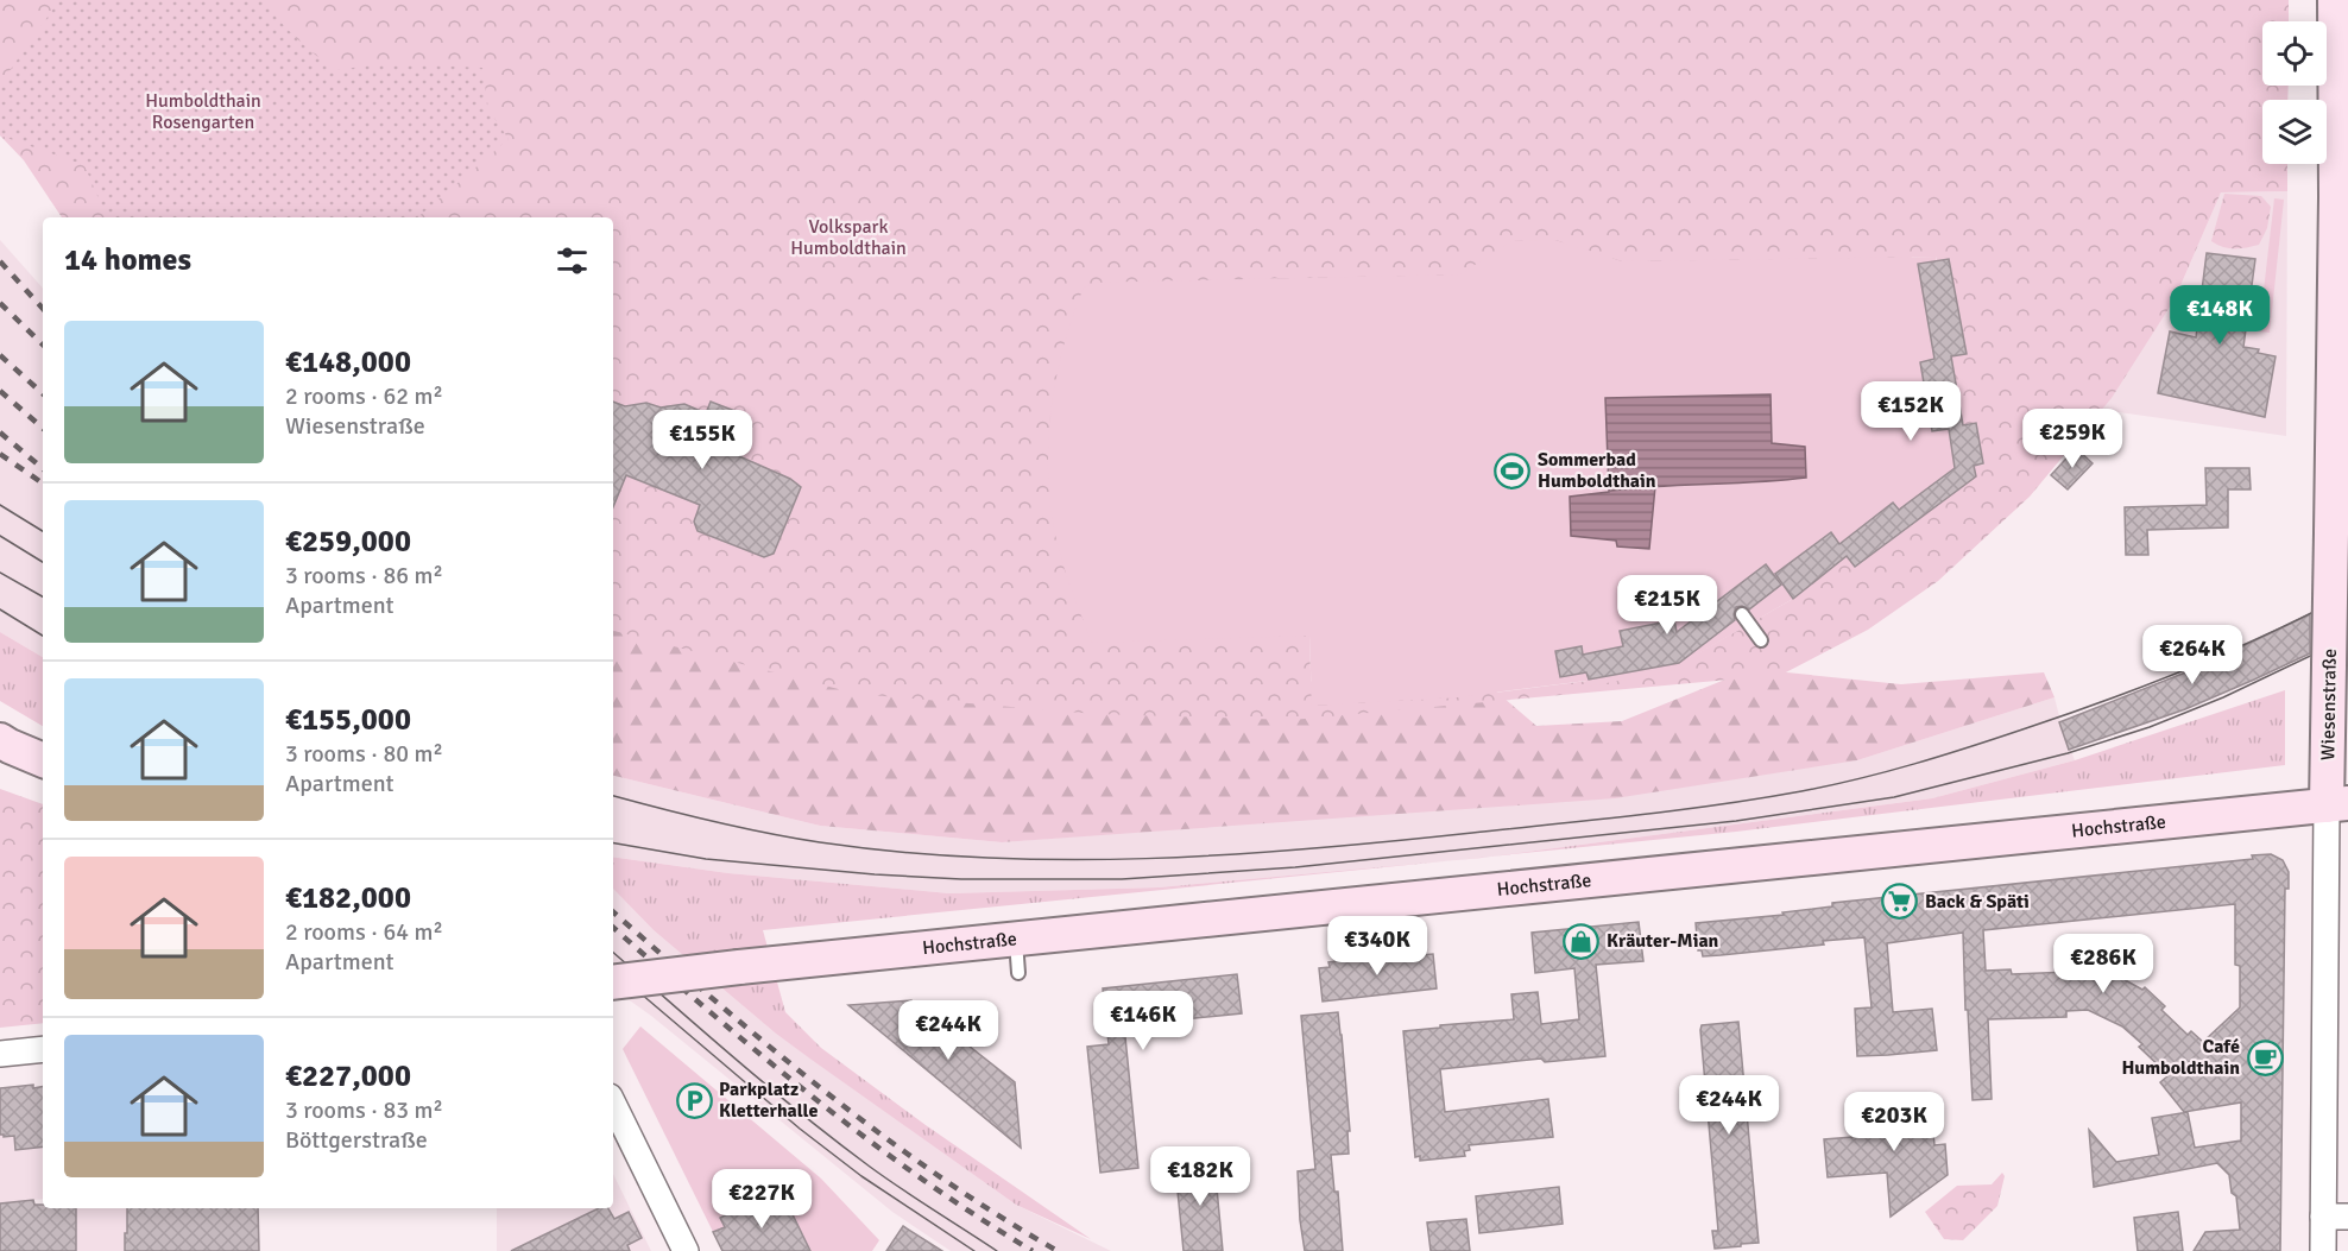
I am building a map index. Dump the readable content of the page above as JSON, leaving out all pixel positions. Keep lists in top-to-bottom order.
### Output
{
  "streets": {
    "street": ["Wiesenstraße", "Hochstraße"]
  },
  "crossings": [
    ["Wiesenstraße", "Hochstraße"]
  ],
  "parks": ["Humboldthain Rosengarten", "Volkspark Humboldthain"],
  "places": {
    "sports": ["Sommerbad Humboldthain"],
    "supermarket": ["Back & Späti"],
    "shop": ["Kräuter-Mian"],
    "cafe": ["Café Humboldthain"],
    "parking": ["Parkplatz Kletterhalle"]
  },
  "page": {
    "heading": "14 homes",
    "price": [
      "€148K",
      "€152K",
      "€259K",
      "€155K",
      "€215K",
      "€264K",
      "€340K",
      "€286K",
      "€146K",
      "€244K",
      "€244K",
      "€203K",
      "€182K",
      "€227K"
    ],
    "list": [
      {
        "name": "€148,000",
        "note": "2 rooms · 62 m² · Wiesenstraße"
      },
      {
        "name": "€259,000",
        "note": "3 rooms · 86 m² · Apartment"
      },
      {
        "name": "€155,000",
        "note": "3 rooms · 80 m² · Apartment"
      },
      {
        "name": "€182,000",
        "note": "2 rooms · 64 m² · Apartment"
      },
      {
        "name": "€227,000",
        "note": "3 rooms · 83 m² · Böttgerstraße"
      }
    ]
  }
}
